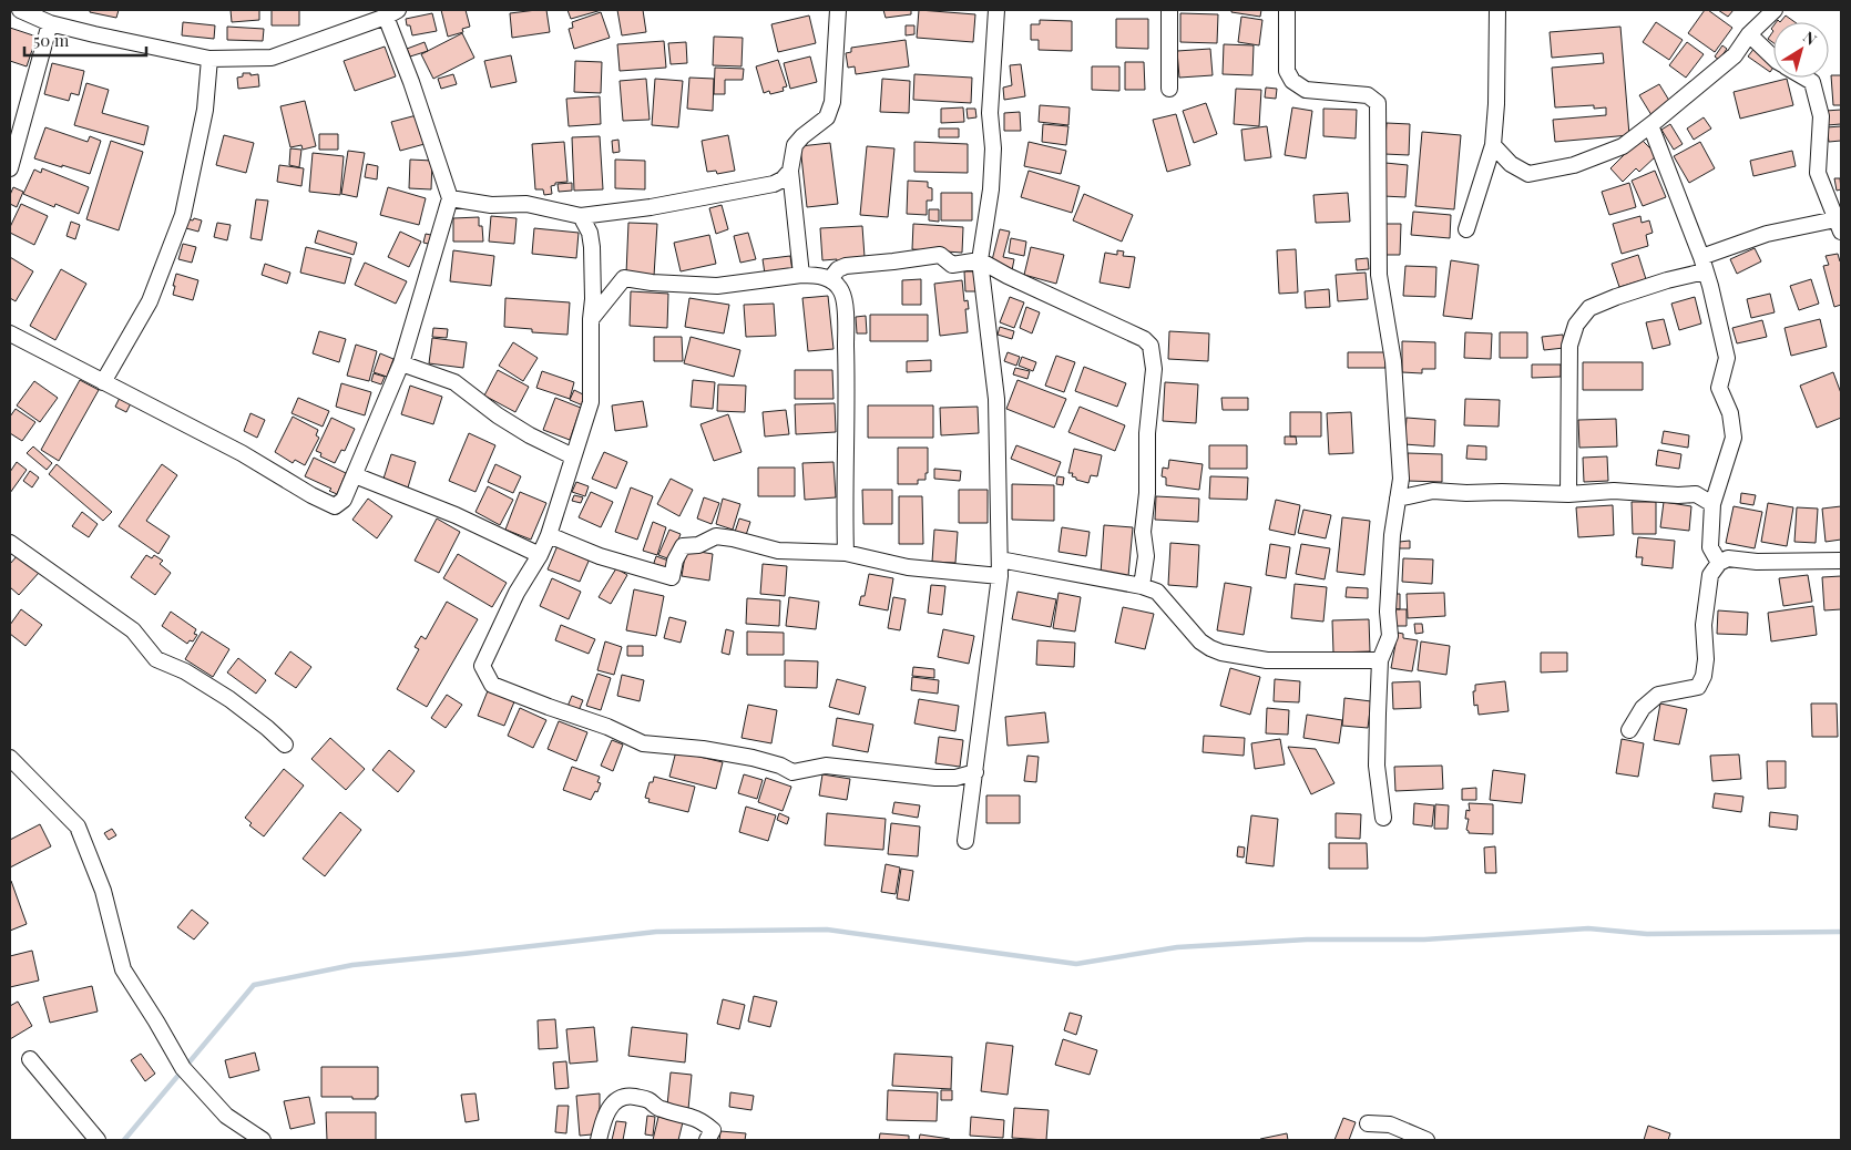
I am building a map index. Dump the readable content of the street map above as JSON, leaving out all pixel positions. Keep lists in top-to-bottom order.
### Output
{
  "scale_bar": "50 m",
  "north": "top right"
}
